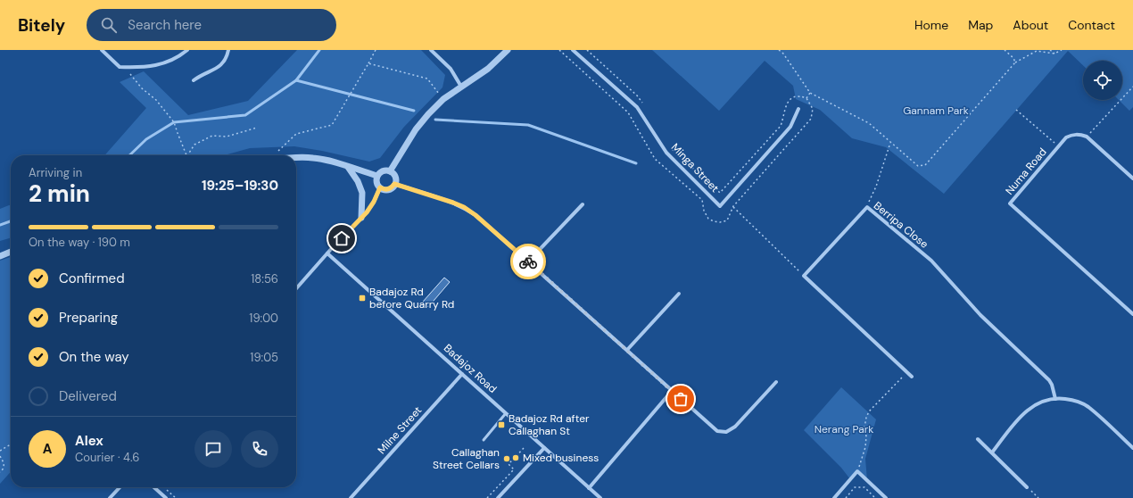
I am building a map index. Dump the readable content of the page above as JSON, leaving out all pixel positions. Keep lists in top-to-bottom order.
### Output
{
  "streets": {
    "street": [
      "Minga Street",
      "Numa Road",
      "Berripa Close",
      "Badajoz Road",
      "Milne Street"
    ]
  },
  "crossings": [
    ["Badajoz Road", "Milne Street"]
  ],
  "parks": ["Gannam Park", "Nerang Park"],
  "places": {
    "transit": ["Badajoz Rd before Quarry Rd", "Badajoz Rd after Callaghan St"],
    "other": ["Mixed business", "Callaghan Street Cellars"]
  },
  "page": {
    "header": "Bitely",
    "search": "Search here",
    "nav": [
      "Home",
      "Map",
      "About",
      "Contact"
    ],
    "heading": ["2 min", "Arriving in", "19:25–19:30"],
    "panel": ["Alex", "Courier · 4.6"],
    "bar": "On the way · 190 m",
    "list": [
      ["Confirmed", "18:56"],
      ["Preparing", "19:00"],
      ["On the way", "19:05"],
      "Delivered"
    ],
    "round": "A"
  }
}
